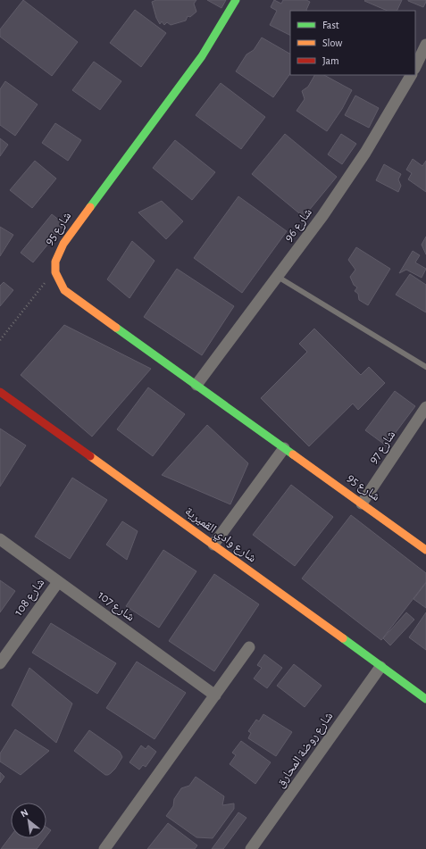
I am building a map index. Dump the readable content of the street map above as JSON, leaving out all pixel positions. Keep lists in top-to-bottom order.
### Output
{
  "streets": {
    "street": [
      "شارع 96",
      "شارع 95",
      "شارع 97",
      "شارع وادي القميرية",
      "شارع 108",
      "شارع 107",
      "شارع روضة المحارق"
    ]
  },
  "crossings": [
    ["شارع 96", "شارع 95"],
    ["شارع 95", "شارع 97"],
    ["شارع وادي القميرية", "شارع روضة المحارق"],
    ["شارع 108", "شارع 107"]
  ],
  "legend": ["Fast", "Slow", "Jam"],
  "north": "top left"
}
